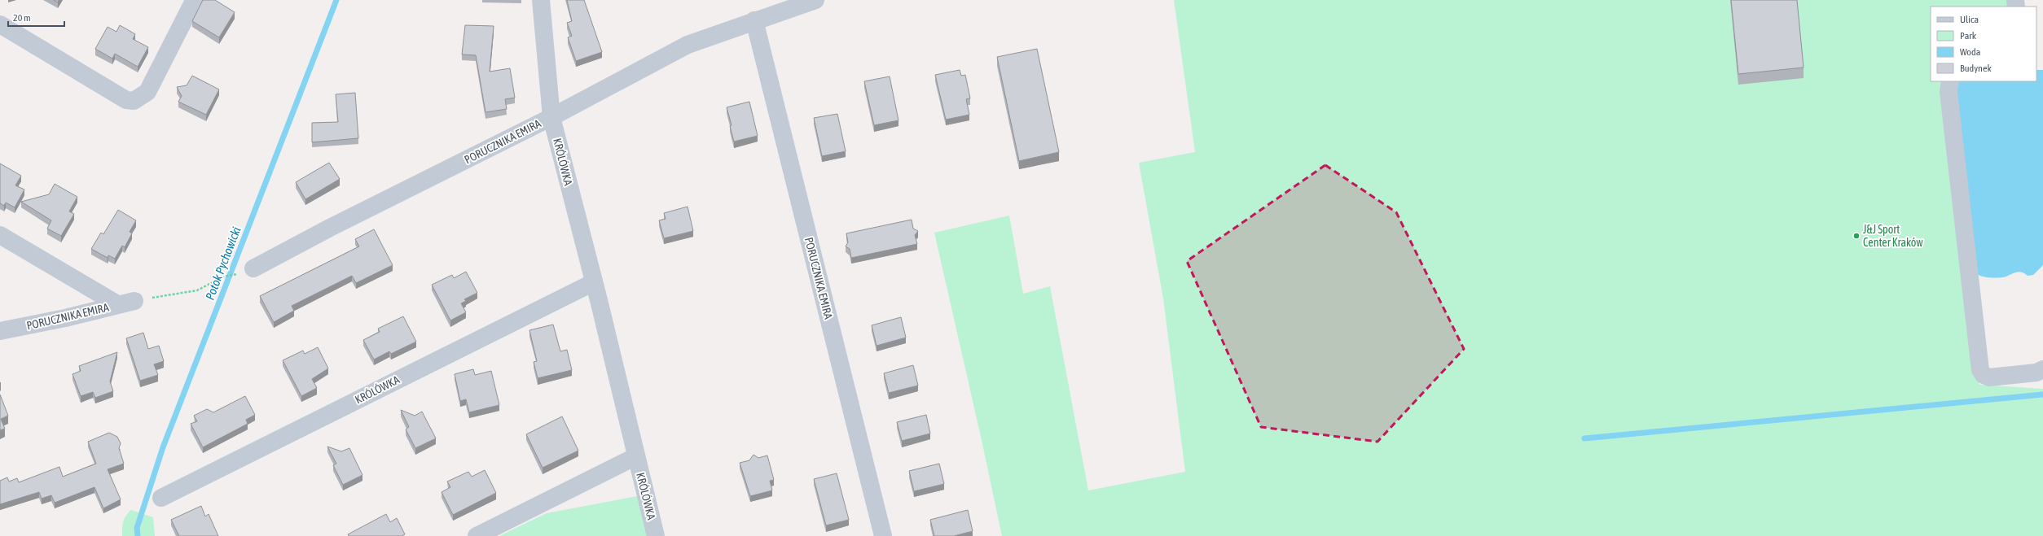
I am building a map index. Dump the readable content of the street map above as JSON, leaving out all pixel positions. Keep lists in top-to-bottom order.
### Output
{
  "streets": {
    "street": ["PORUCZNIKA EMIRA", "KRÓLÓWKA"]
  },
  "crossings": [
    ["PORUCZNIKA EMIRA", "KRÓLÓWKA"]
  ],
  "water": ["Potok Pychowicki"],
  "places": ["J&J Sport Center Kraków"],
  "legend": [
    "Ulica",
    "Park",
    "Woda",
    "Budynek"
  ],
  "scale_bar": "20 m"
}
